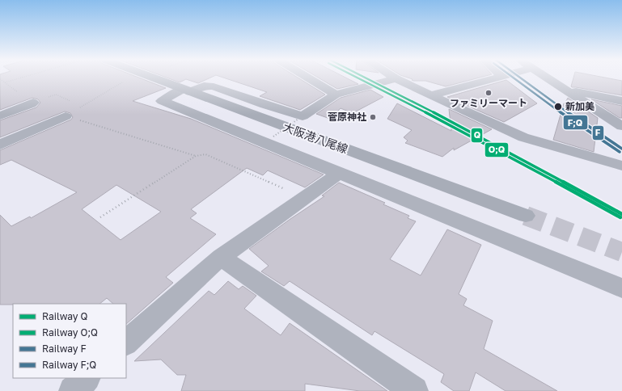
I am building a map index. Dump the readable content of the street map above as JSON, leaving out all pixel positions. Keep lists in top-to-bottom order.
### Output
{
  "streets": {
    "main road": ["大阪港八尾線"]
  },
  "places": ["ファミリーマート", "新加美", "菅原神社"],
  "lines": [
    "rail line Q",
    "rail line O;Q",
    "rail line F",
    "rail line F;Q"
  ],
  "legend": [
    "Railway Q",
    "Railway O;Q",
    "Railway F",
    "Railway F;Q"
  ]
}
